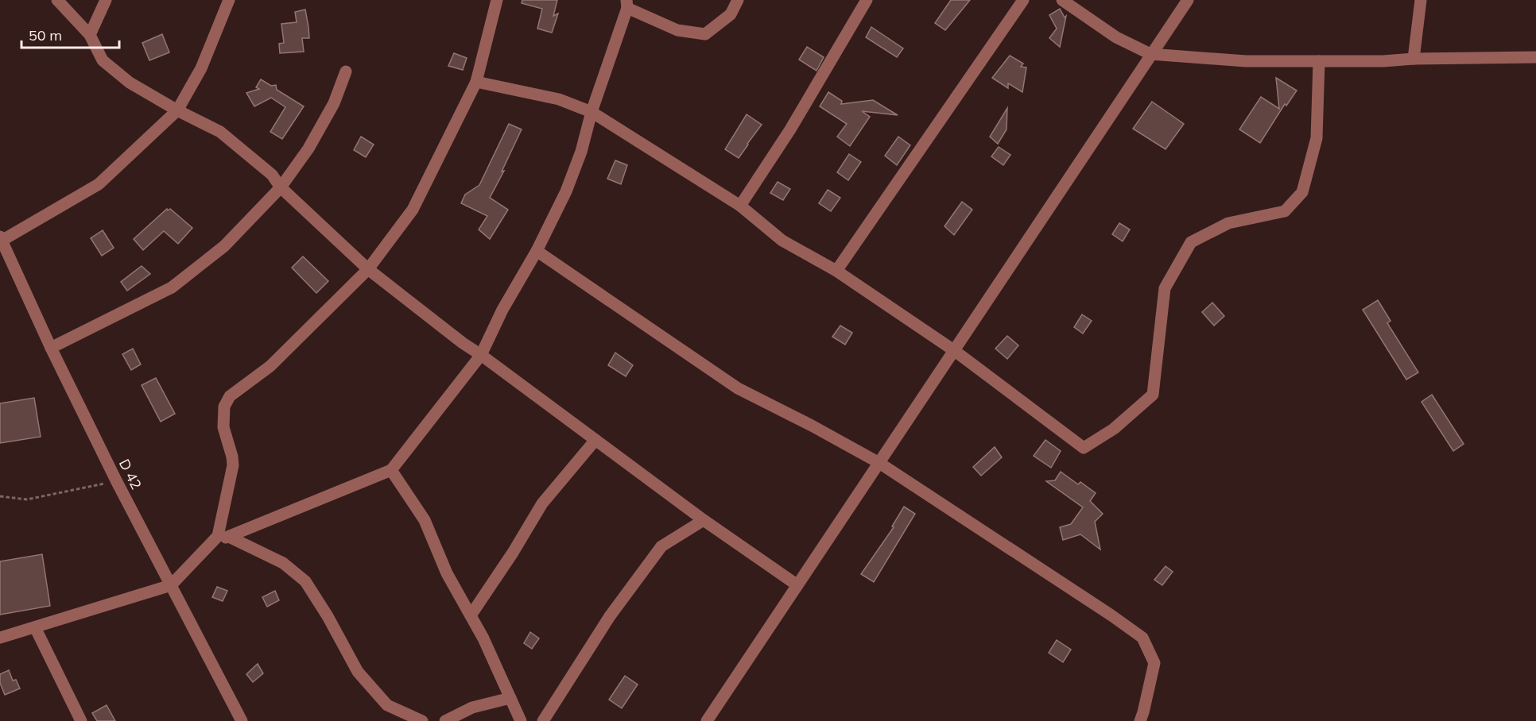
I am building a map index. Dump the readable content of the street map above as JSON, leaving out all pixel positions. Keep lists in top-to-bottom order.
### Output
{
  "streets": {
    "street": ["D 42"]
  },
  "scale_bar": "50 m"
}
